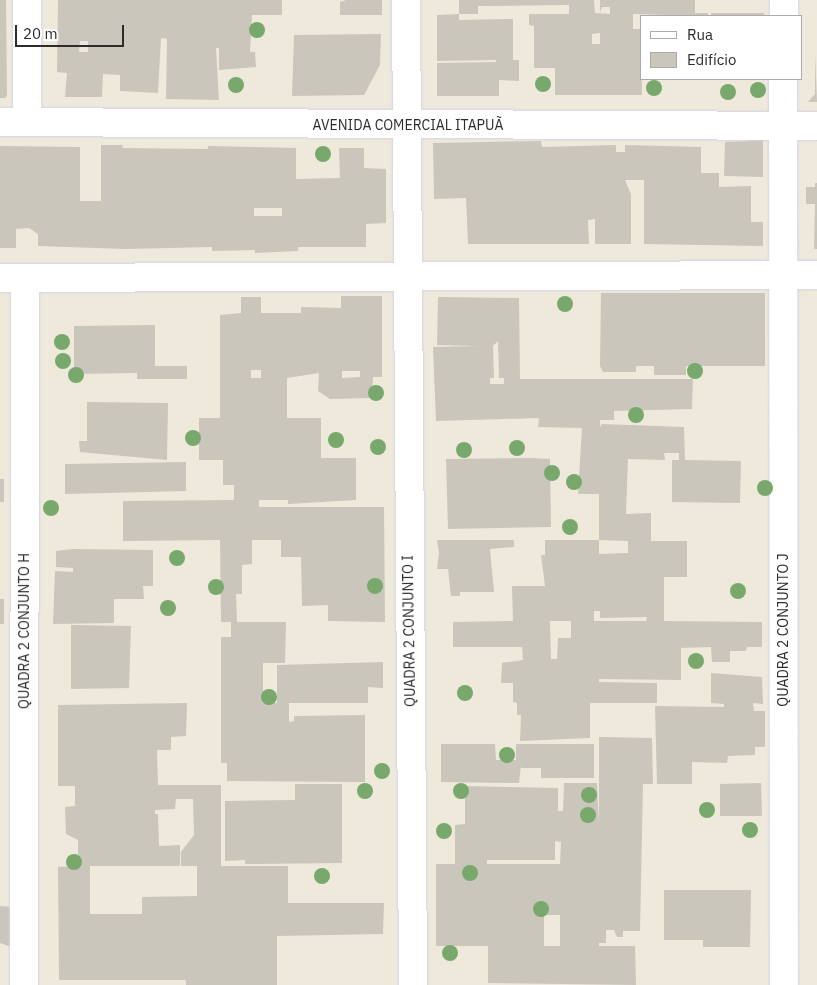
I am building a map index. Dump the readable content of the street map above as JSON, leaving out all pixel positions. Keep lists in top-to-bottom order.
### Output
{
  "streets": {
    "street": [
      "AVENIDA COMERCIAL ITAPUÃ",
      "QUADRA 2 CONJUNTO J",
      "QUADRA 2 CONJUNTO H",
      "QUADRA 2 CONJUNTO I"
    ]
  },
  "crossings": [
    ["AVENIDA COMERCIAL ITAPUÃ", "QUADRA 2 CONJUNTO J"],
    ["AVENIDA COMERCIAL ITAPUÃ", "QUADRA 2 CONJUNTO I"]
  ],
  "legend": ["Rua", "Edifício"],
  "scale_bar": "20 m"
}
